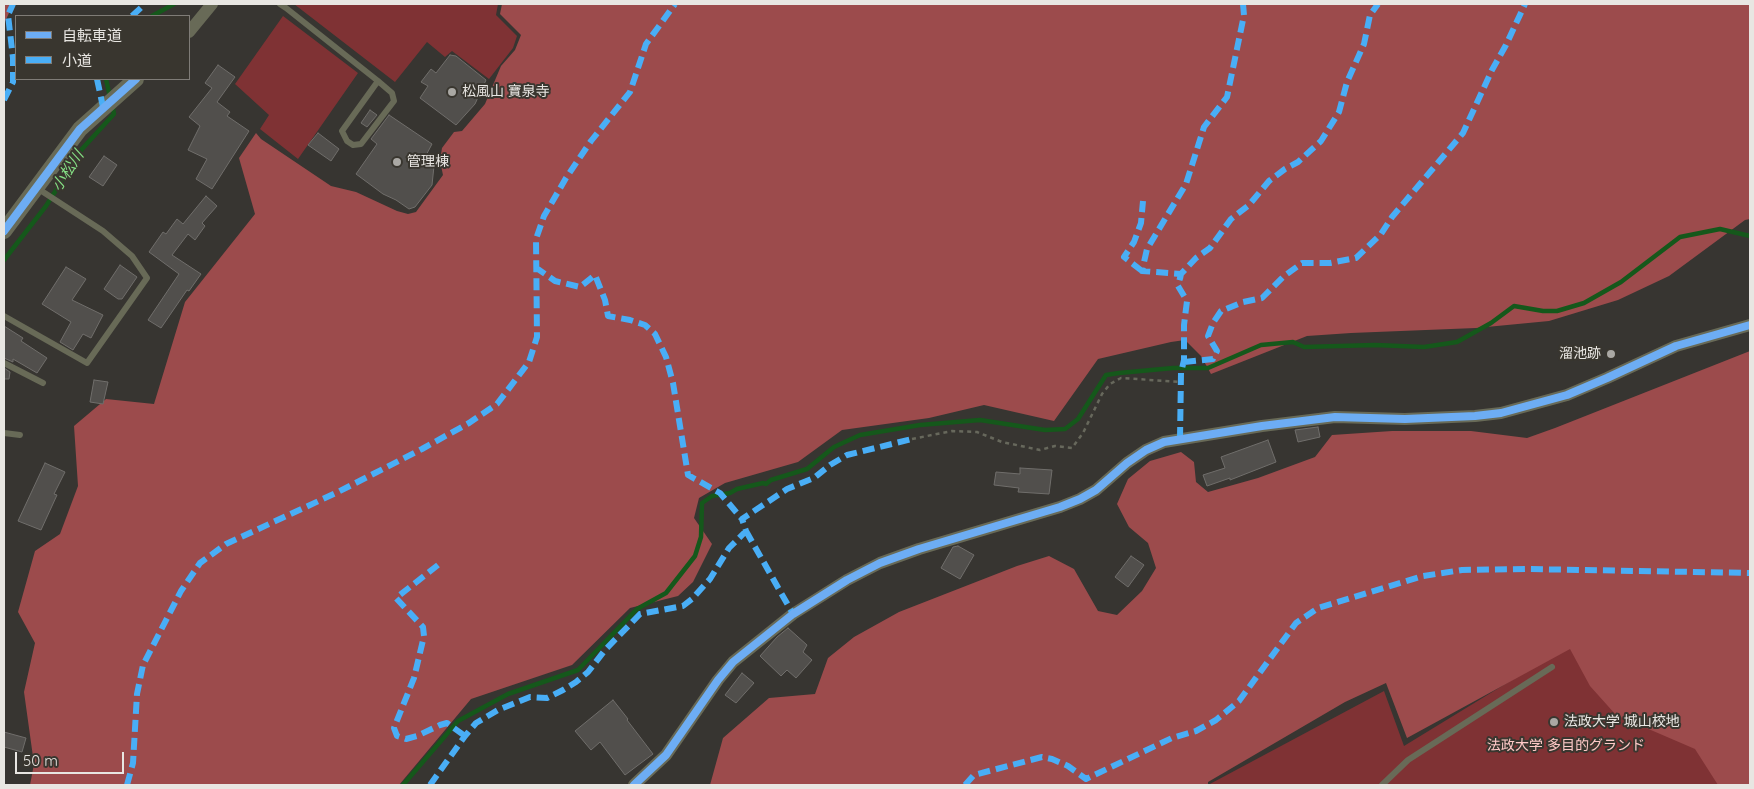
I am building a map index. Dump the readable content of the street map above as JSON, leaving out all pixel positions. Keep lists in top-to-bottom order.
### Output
{
  "water": ["小松川"],
  "parks": ["法政大学 多目的グランド"],
  "places": [
    "松風山 寶泉寺",
    "管理棟",
    "溜池跡",
    "法政大学 城山校地"
  ],
  "legend": ["自転車道", "小道"],
  "scale_bar": "50 m"
}
